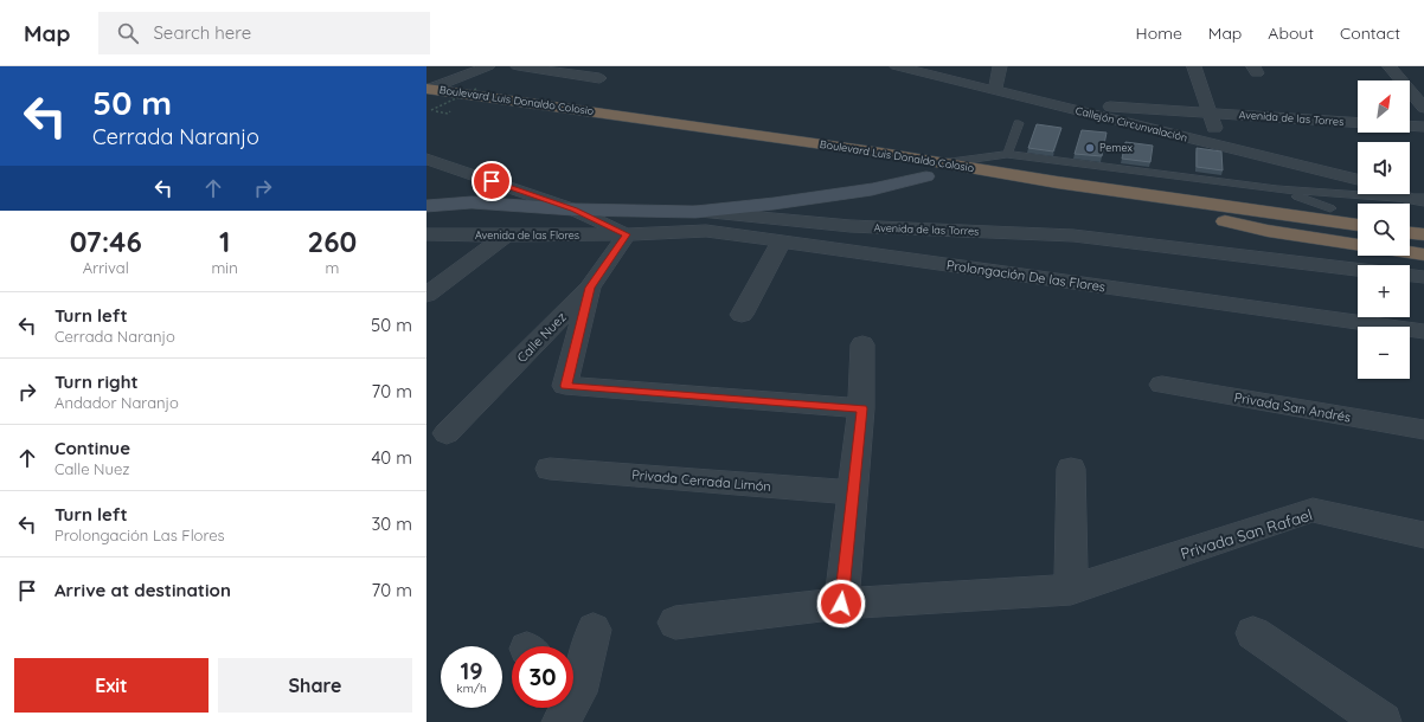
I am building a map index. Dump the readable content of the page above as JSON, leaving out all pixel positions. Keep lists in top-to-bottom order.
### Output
{
  "streets": {
    "highway": ["Boulevard Luis Donaldo Colosio"],
    "street": [
      "Avenida de las Torres",
      "Callejón Circunvalación",
      "Avenida de las Flores",
      "Prolongación De las Flores",
      "Calle Nuez",
      "Privada San Andrés",
      "Privada Cerrada Limón",
      "Privada San Rafael"
    ]
  },
  "crossings": [
    ["Avenida de las Torres", "Callejón Circunvalación"],
    ["Avenida de las Flores", "Prolongación De las Flores"],
    ["Avenida de las Flores", "Calle Nuez"],
    ["Prolongación De las Flores", "Calle Nuez"]
  ],
  "places": ["Pemex"],
  "north": "top right",
  "page": {
    "header": "Map",
    "search": "Search here",
    "nav": [
      "Home",
      "Map",
      "About",
      "Contact"
    ],
    "turn": ["50 m", "Cerrada Naranjo"],
    "map_buttons": ["+", "−"],
    "eta": [
      "07:46",
      "Arrival",
      "1",
      "min",
      "260",
      "m"
    ],
    "list": [
      {
        "name": "Turn left",
        "note": "Cerrada Naranjo",
        "value": "50 m"
      },
      {
        "name": "Turn right",
        "note": "Andador Naranjo",
        "value": "70 m"
      },
      {
        "name": "Continue",
        "note": "Calle Nuez",
        "value": "40 m"
      },
      {
        "name": "Turn left",
        "note": "Prolongación Las Flores",
        "value": "30 m"
      },
      {
        "name": "Arrive at destination",
        "value": "70 m"
      }
    ],
    "speed": "19 km/h",
    "limit": "30",
    "buttons": ["Exit", "Share"]
  }
}
